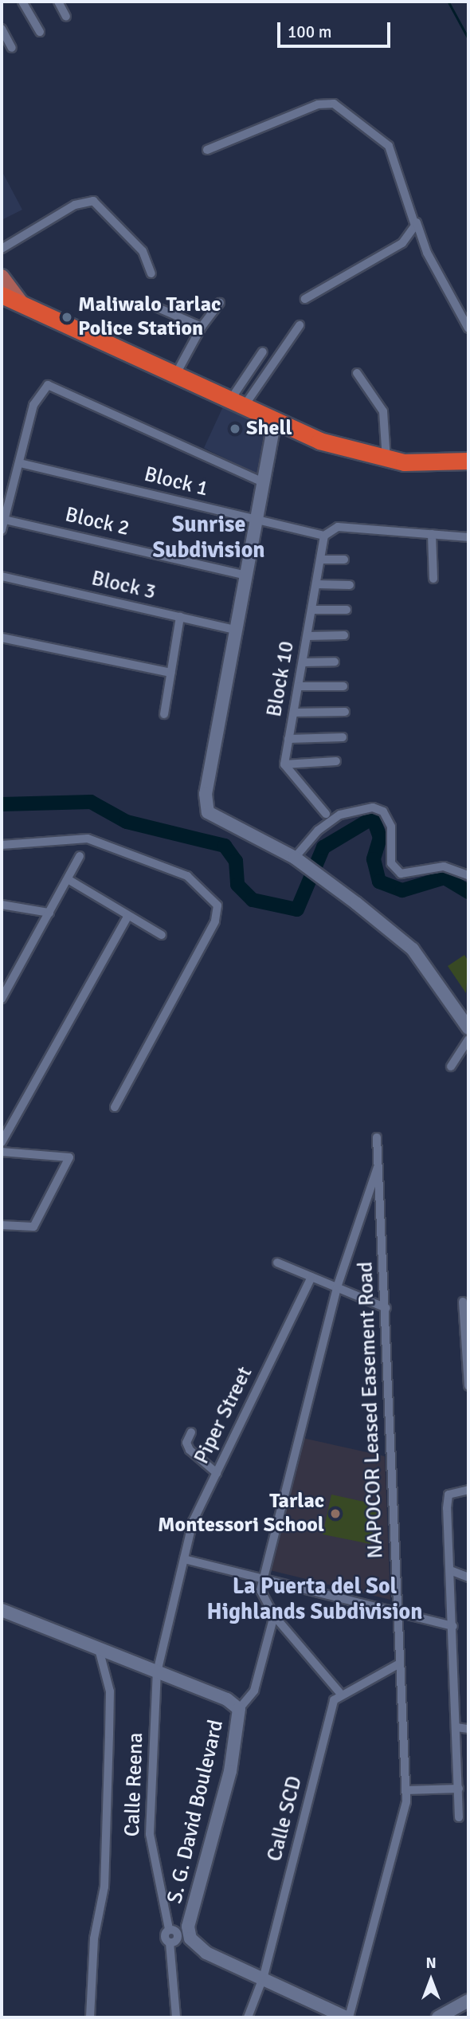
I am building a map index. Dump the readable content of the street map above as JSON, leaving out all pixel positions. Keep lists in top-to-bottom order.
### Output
{
  "streets": {
    "street": [
      "Block 1",
      "Block 2",
      "Block 3",
      "Block 10",
      "NAPOCOR Leased Easement Road",
      "Piper Street",
      "Calle Reena",
      "S. G. David Boulevard",
      "Calle SCD"
    ]
  },
  "crossings": [
    ["Block 1", "Block 10"],
    ["NAPOCOR Leased Easement Road", "S. G. David Boulevard"],
    ["Piper Street", "Calle Reena"],
    ["Piper Street", "S. G. David Boulevard"],
    ["Calle Reena", "S. G. David Boulevard"],
    ["S. G. David Boulevard", "Calle SCD"]
  ],
  "districts": ["Sunrise Subdivision", "La Puerta del Sol Highlands Subdivision"],
  "places": ["Maliwalo Tarlac Police Station", "Shell", "Tarlac Montessori School"],
  "scale_bar": "100 m",
  "north": "top"
}
